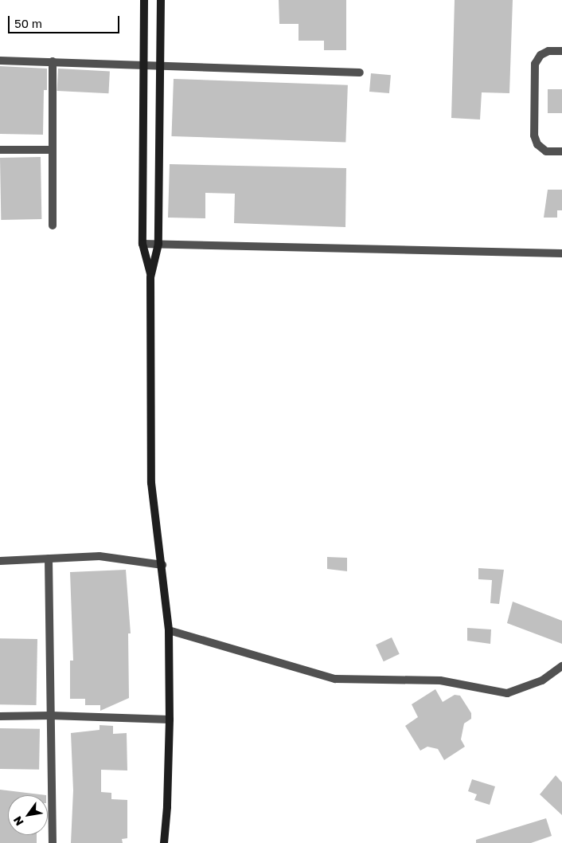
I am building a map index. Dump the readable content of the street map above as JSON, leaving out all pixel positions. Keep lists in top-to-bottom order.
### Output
{
  "scale_bar": "50 m",
  "north": "bottom left"
}
